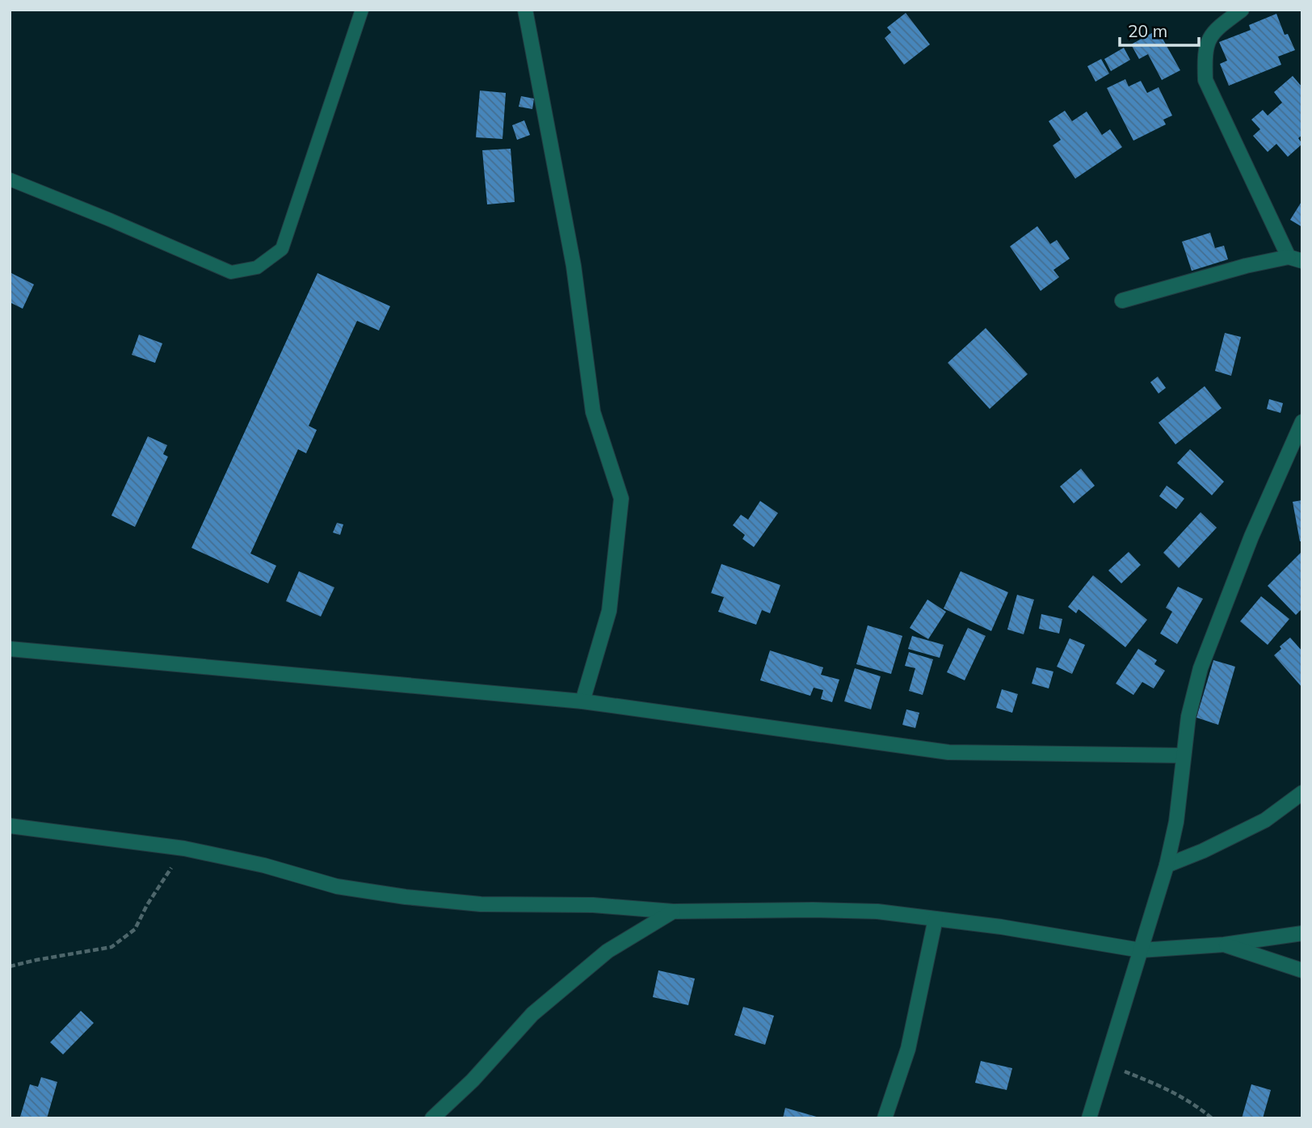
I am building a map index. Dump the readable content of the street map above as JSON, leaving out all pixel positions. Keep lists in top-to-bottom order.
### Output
{
  "scale_bar": "20 m"
}
